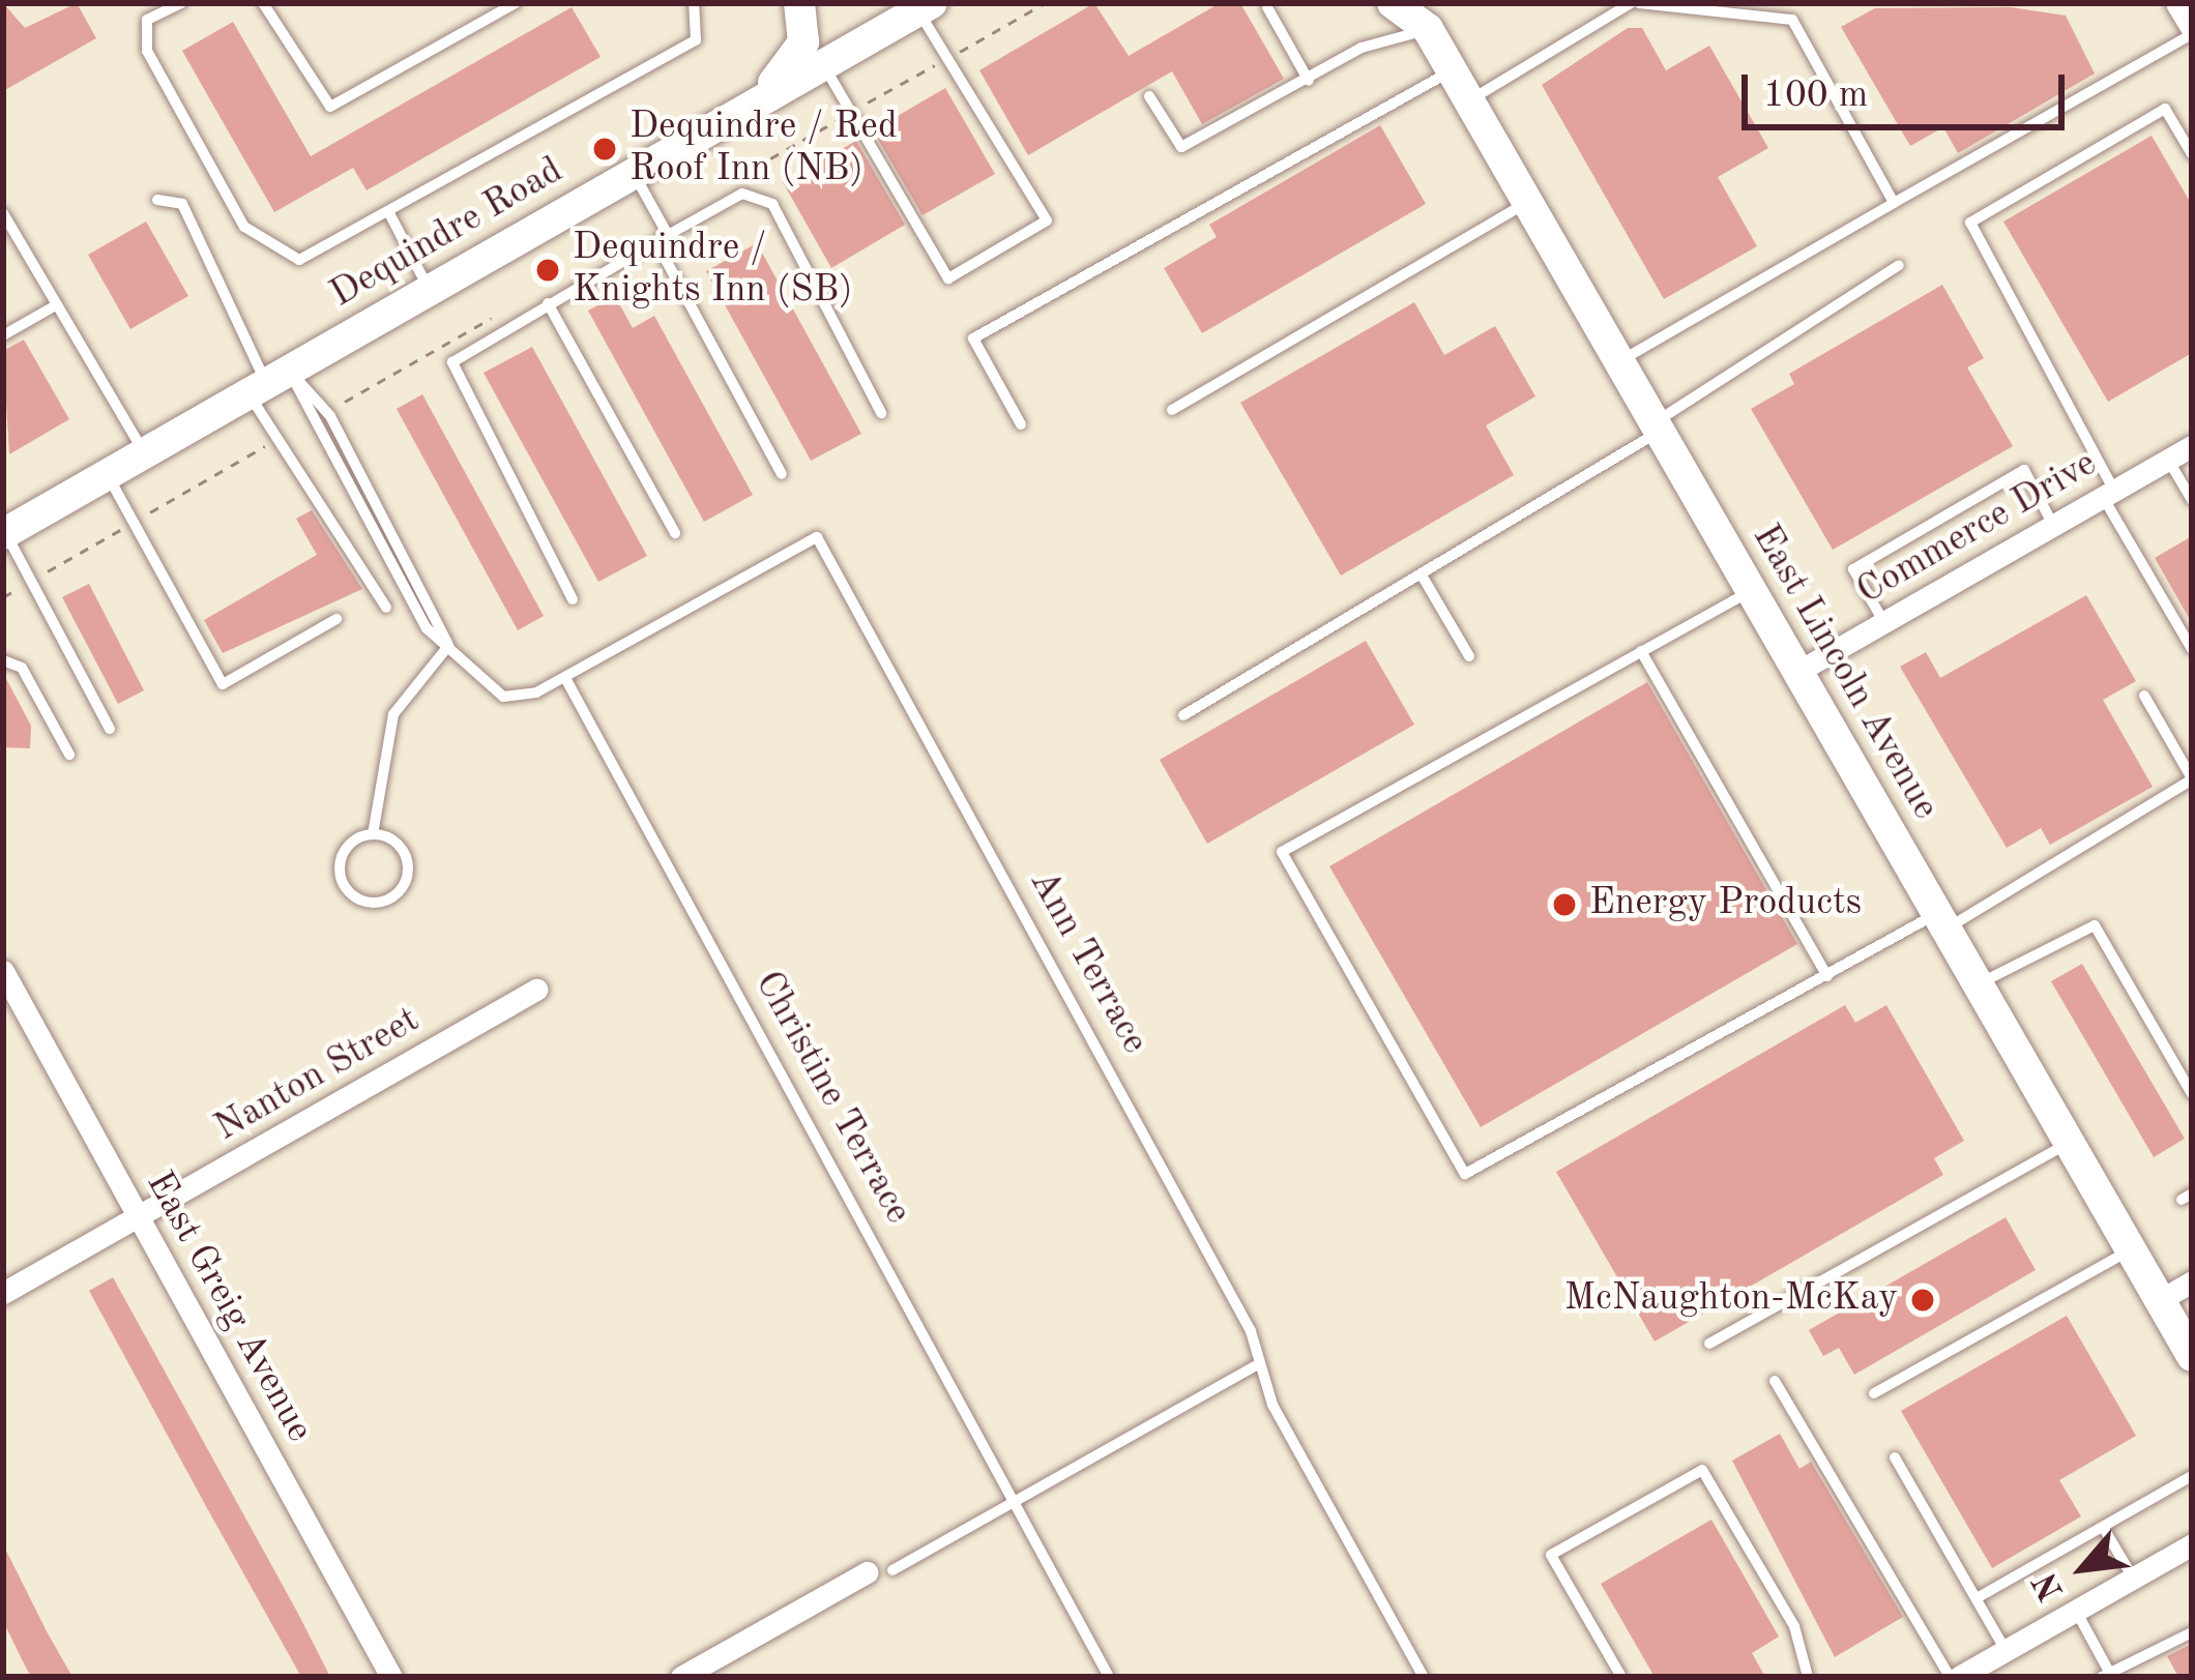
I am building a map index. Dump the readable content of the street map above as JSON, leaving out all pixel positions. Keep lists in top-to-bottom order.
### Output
{
  "streets": {
    "street": [
      "Dequindre Road",
      "Commerce Drive",
      "East Lincoln Avenue",
      "Nanton Street",
      "East Greig Avenue"
    ],
    "lane": ["Ann Terrace", "Christine Terrace"]
  },
  "crossings": [
    ["Commerce Drive", "East Lincoln Avenue"],
    ["Ann Terrace", "Christine Terrace"],
    ["Nanton Street", "East Greig Avenue"]
  ],
  "places": [
    "Dequindre / Red Roof Inn (NB)",
    "Dequindre / Knights Inn (SB)",
    "Energy Products",
    "McNaughton-McKay"
  ],
  "scale_bar": "100 m",
  "north": "bottom left"
}
